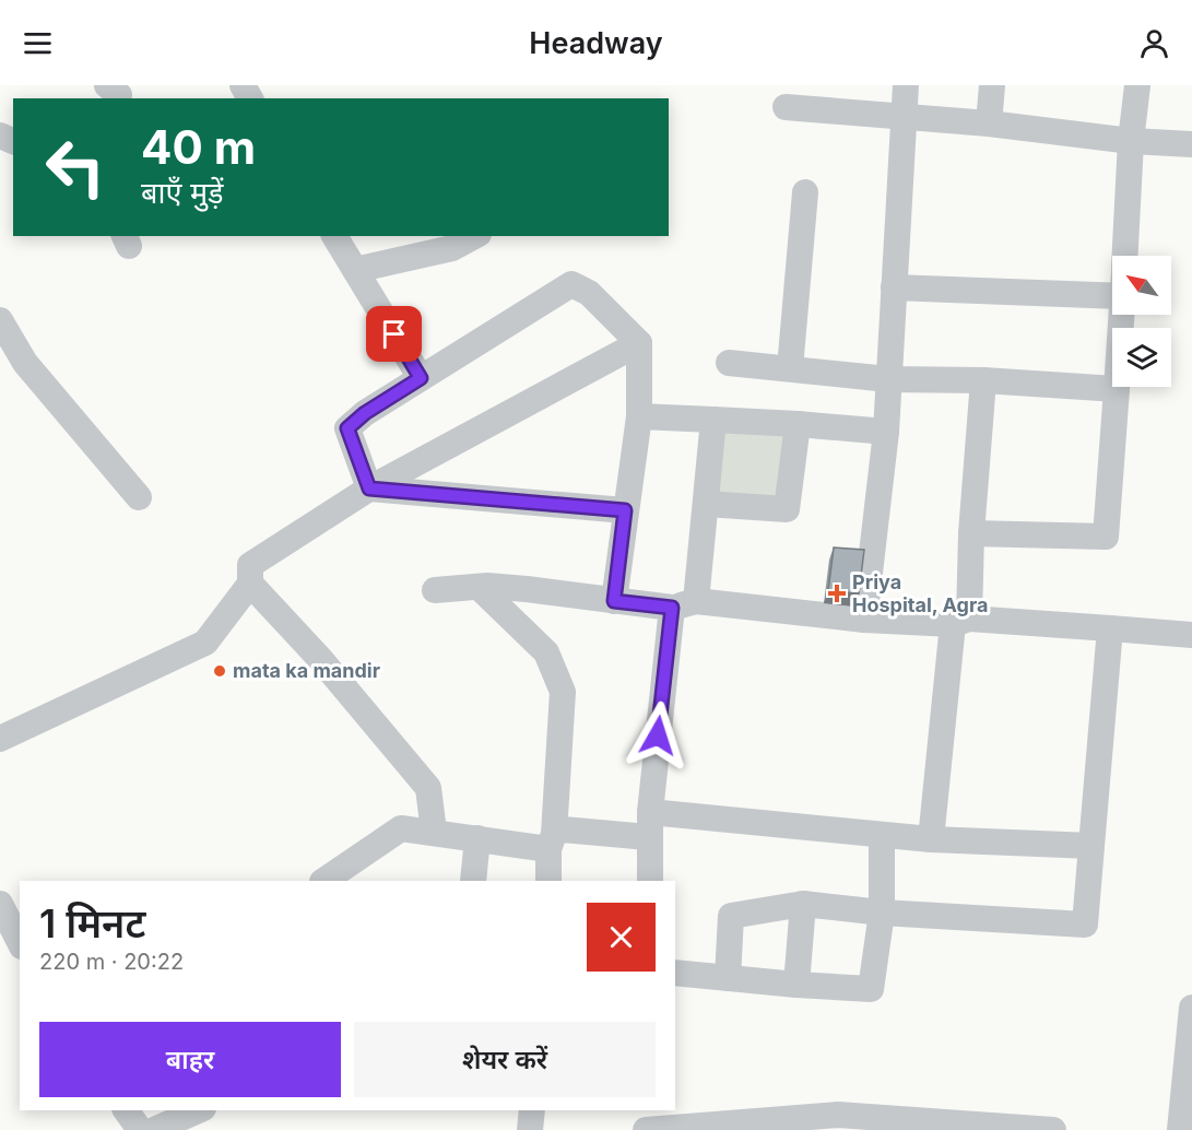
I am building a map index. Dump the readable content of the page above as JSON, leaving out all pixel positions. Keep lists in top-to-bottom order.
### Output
{
  "places": {
    "health": ["Priya Hospital, Agra"],
    "other": ["mata ka mandir"]
  },
  "north": "top left",
  "page": {
    "header": "Headway",
    "turn": ["40 m", "बाएँ मुड़ें"],
    "heading": ["1 मिनट", "220 m · 20:22"],
    "buttons": ["बाहर", "शेयर करें"]
  }
}
